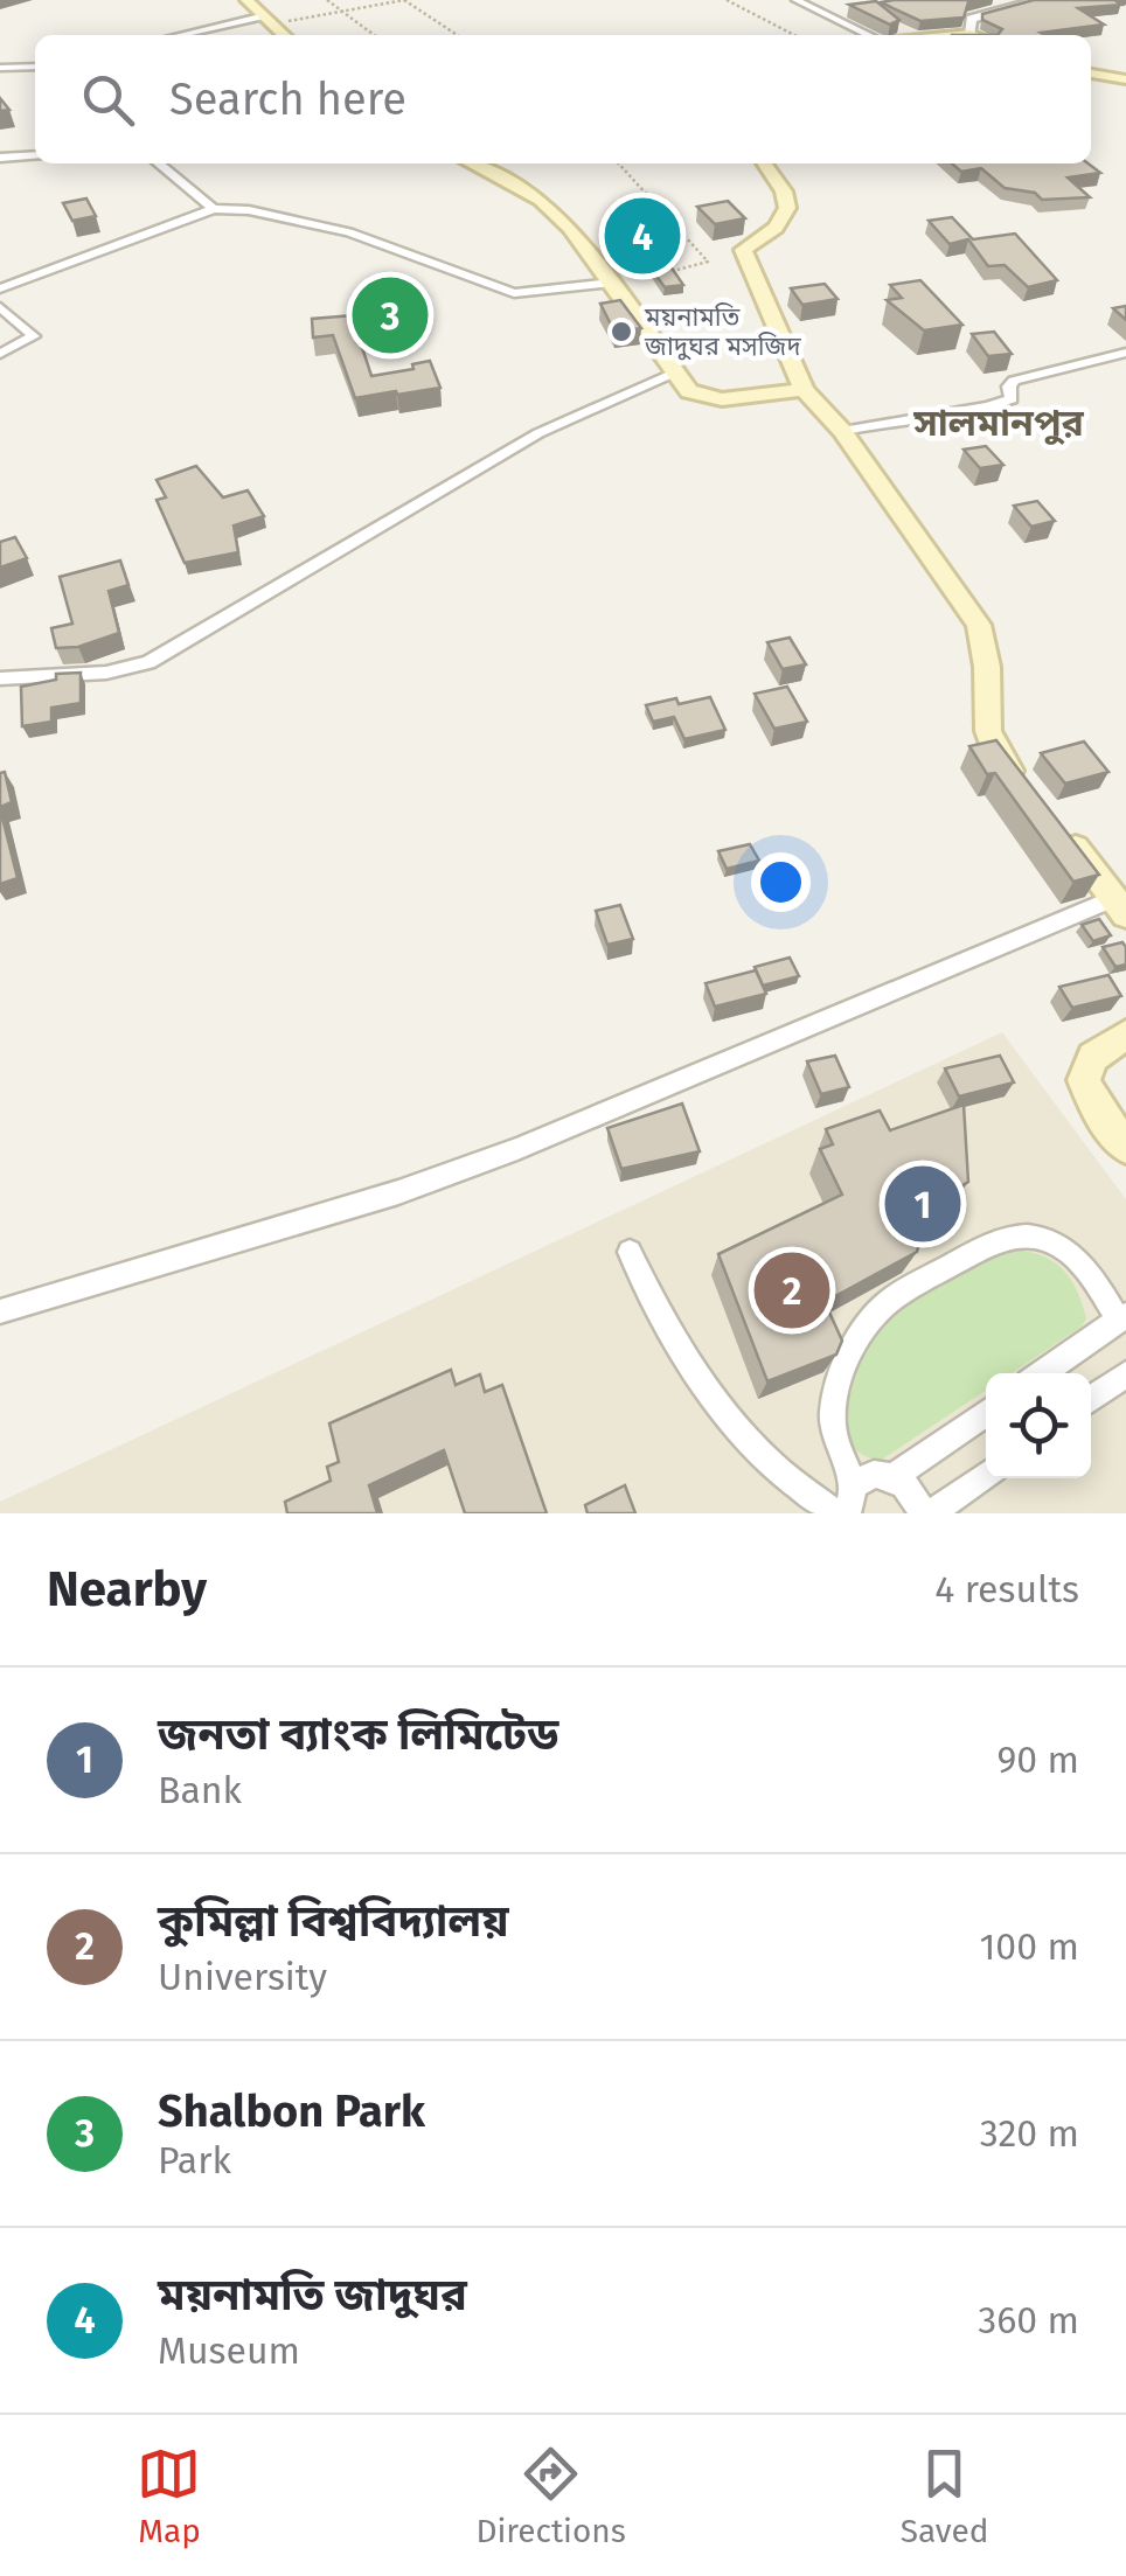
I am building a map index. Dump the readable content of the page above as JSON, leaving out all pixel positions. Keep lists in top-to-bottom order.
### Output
{
  "districts": ["সালমানপুর"],
  "places": ["ময়নামতি জাদুঘর মসজিদ"],
  "page": {
    "search": "Search here",
    "pins": [
      "4",
      "3",
      "1",
      "2"
    ],
    "heading": ["Nearby", "4 results"],
    "list": [
      {
        "mark": "1",
        "name": "জনতা ব্যাংক লিমিটেড",
        "note": "Bank",
        "value": "90 m"
      },
      {
        "mark": "2",
        "name": "কুমিল্লা বিশ্ববিদ্যালয়",
        "note": "University",
        "value": "100 m"
      },
      {
        "mark": "3",
        "name": "Shalbon Park",
        "note": "Park",
        "value": "320 m"
      },
      {
        "mark": "4",
        "name": "ময়নামতি জাদুঘর",
        "note": "Museum",
        "value": "360 m"
      }
    ],
    "nav": ["Map", "Directions", "Saved"]
  }
}
